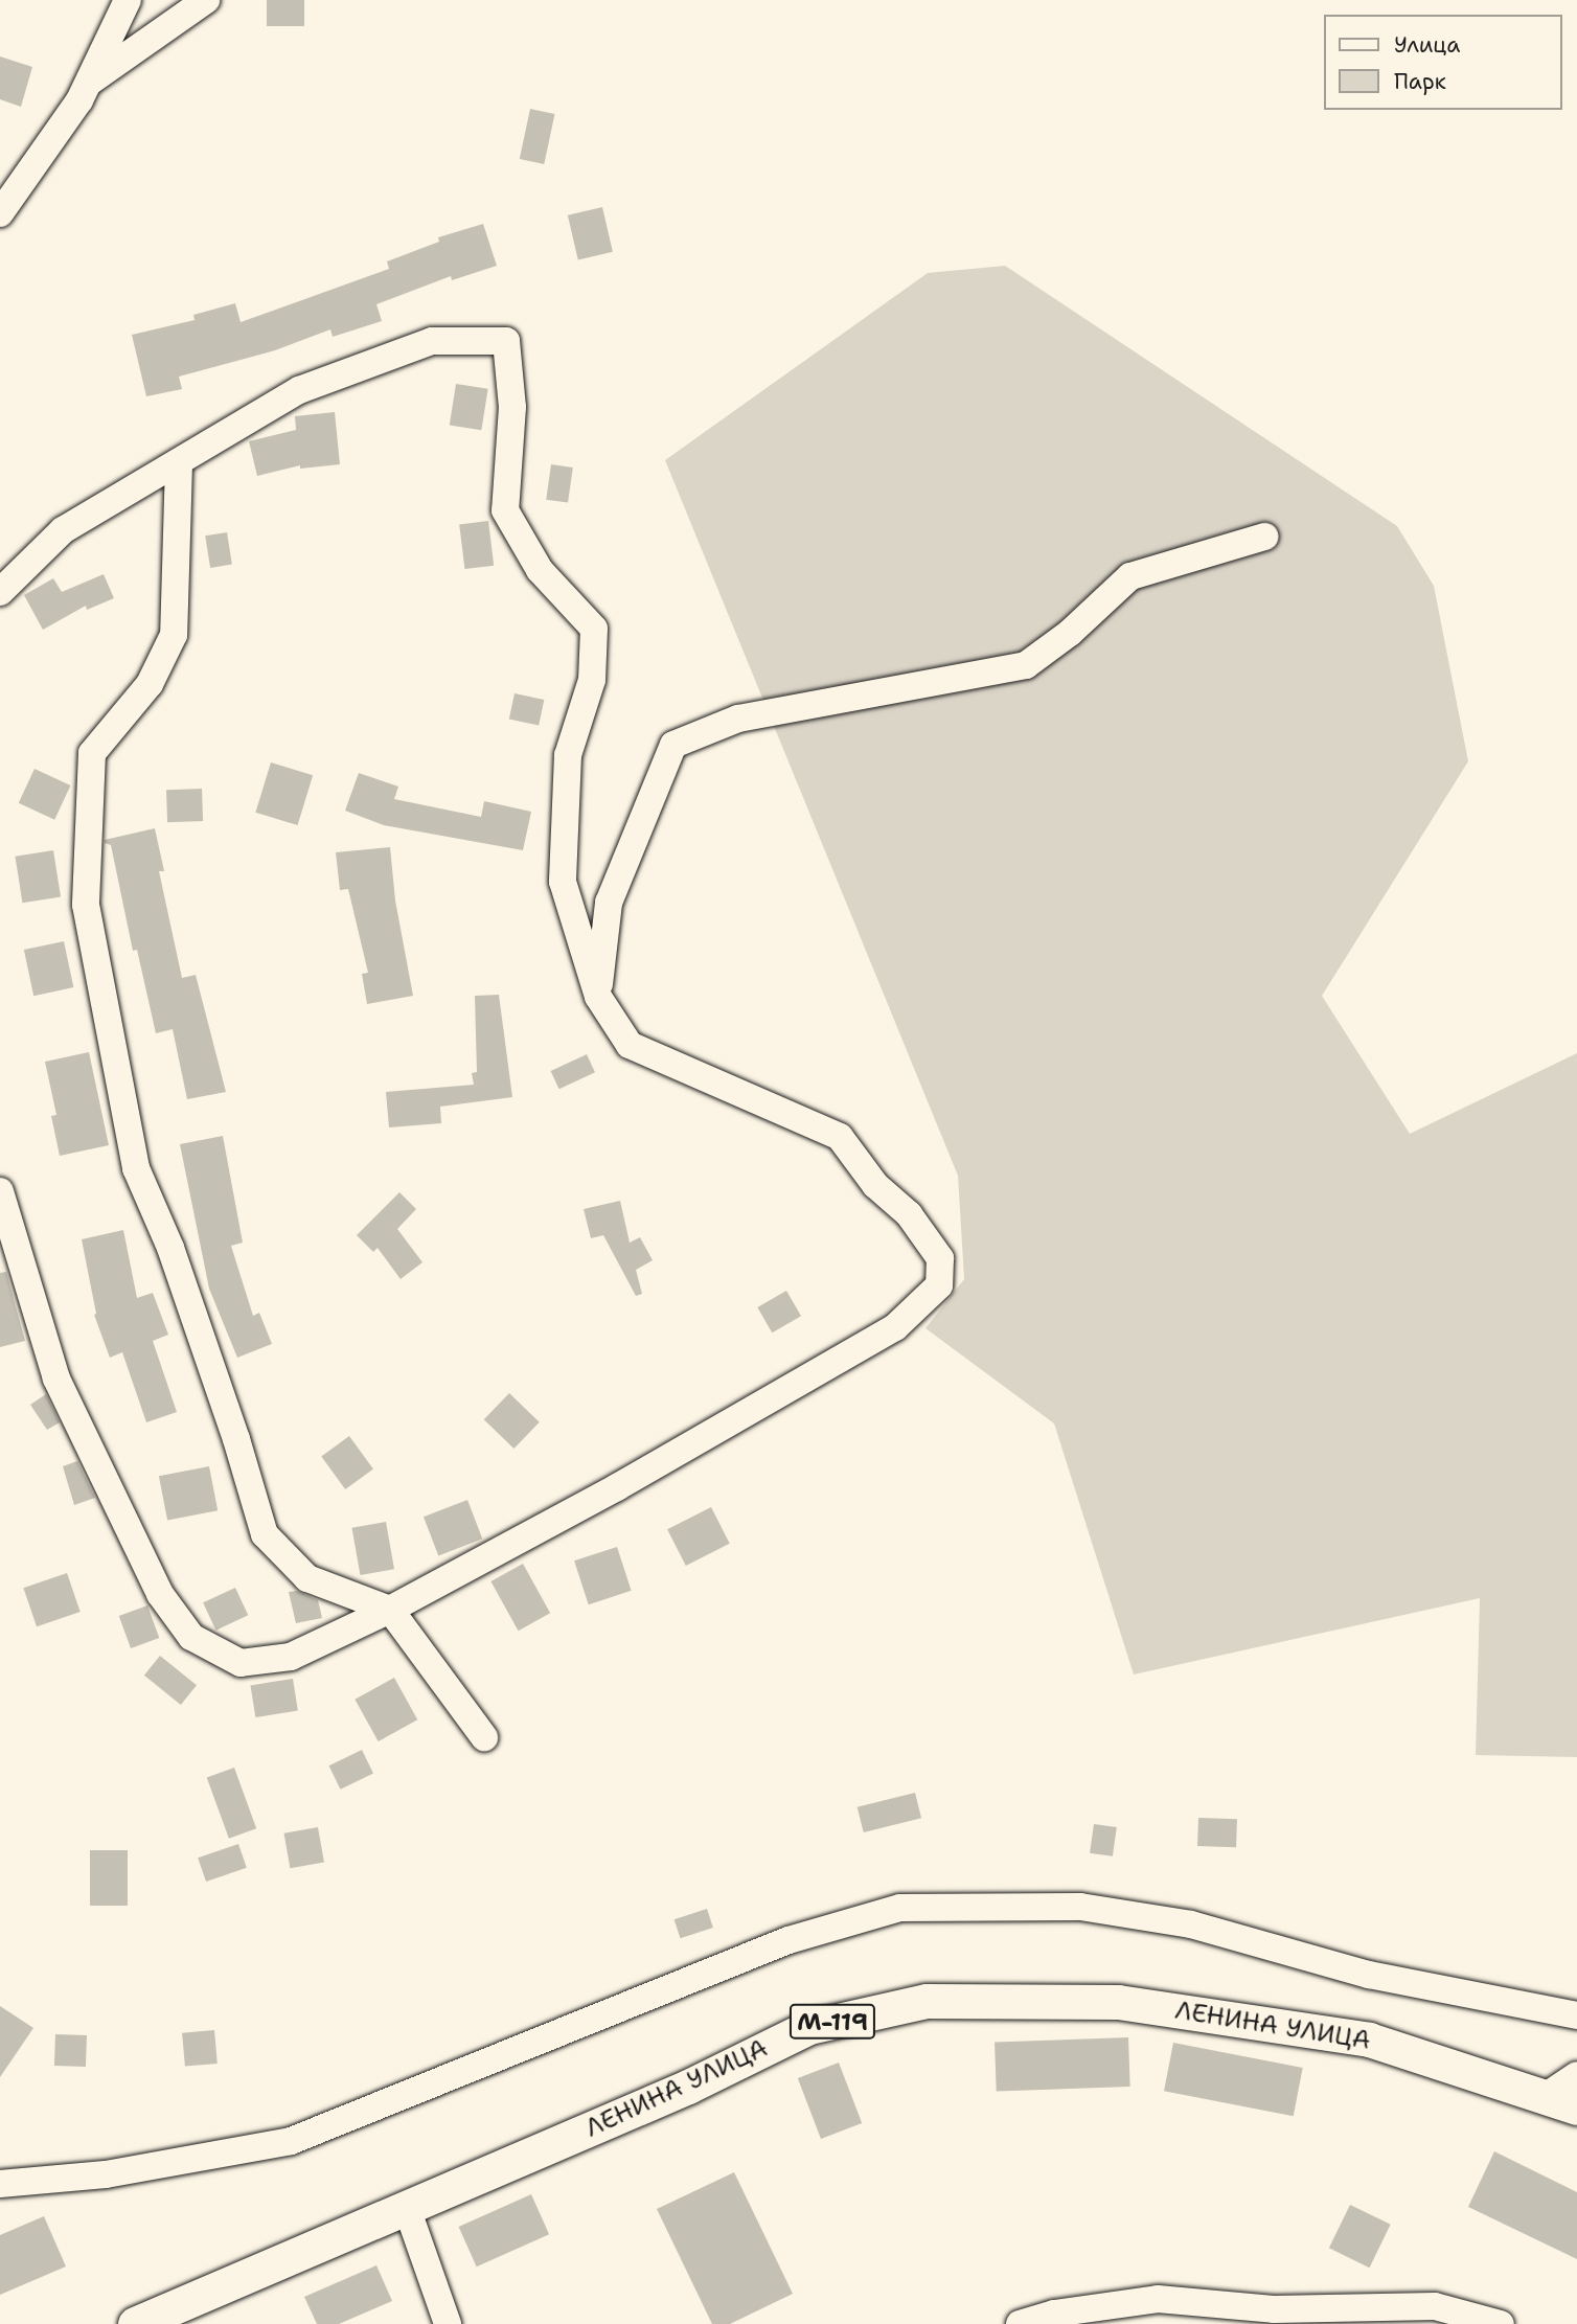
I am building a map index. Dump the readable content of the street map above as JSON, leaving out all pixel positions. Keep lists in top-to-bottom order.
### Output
{
  "streets": {
    "main road": ["М-119", "ЛЕНИНА УЛИЦА"]
  },
  "legend": ["Улица", "Парк"]
}
